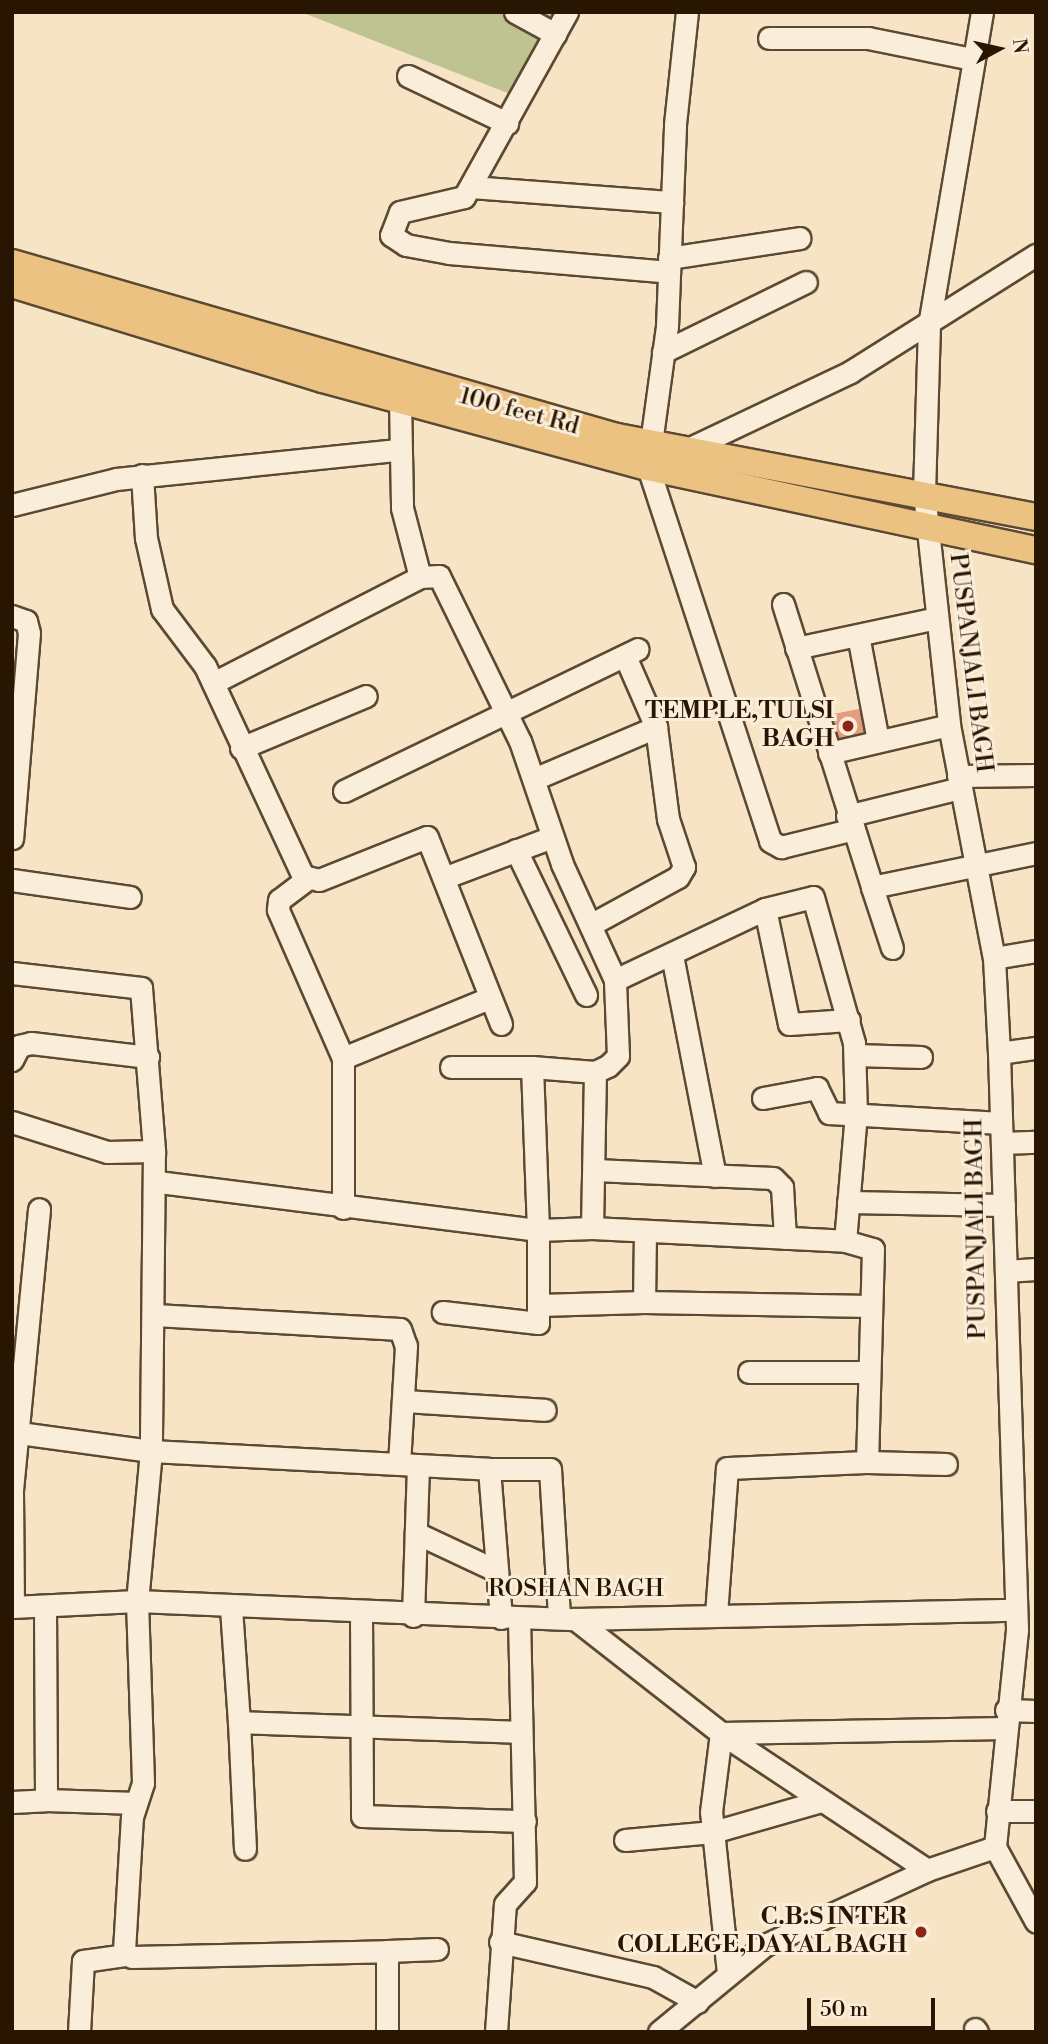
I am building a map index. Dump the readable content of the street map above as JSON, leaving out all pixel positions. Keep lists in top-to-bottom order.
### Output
{
  "streets": {
    "main road": ["100 feet Rd"],
    "street": ["PUSPANJALI BAGH", "ROSHAN BAGH"]
  },
  "crossings": [
    ["100 feet Rd", "PUSPANJALI BAGH"],
    ["PUSPANJALI BAGH", "ROSHAN BAGH"]
  ],
  "places": ["TEMPLE,TULSI BAGH", "C.B.S INTER COLLEGE,DAYAL BAGH"],
  "scale_bar": "50 m",
  "north": "right"
}
